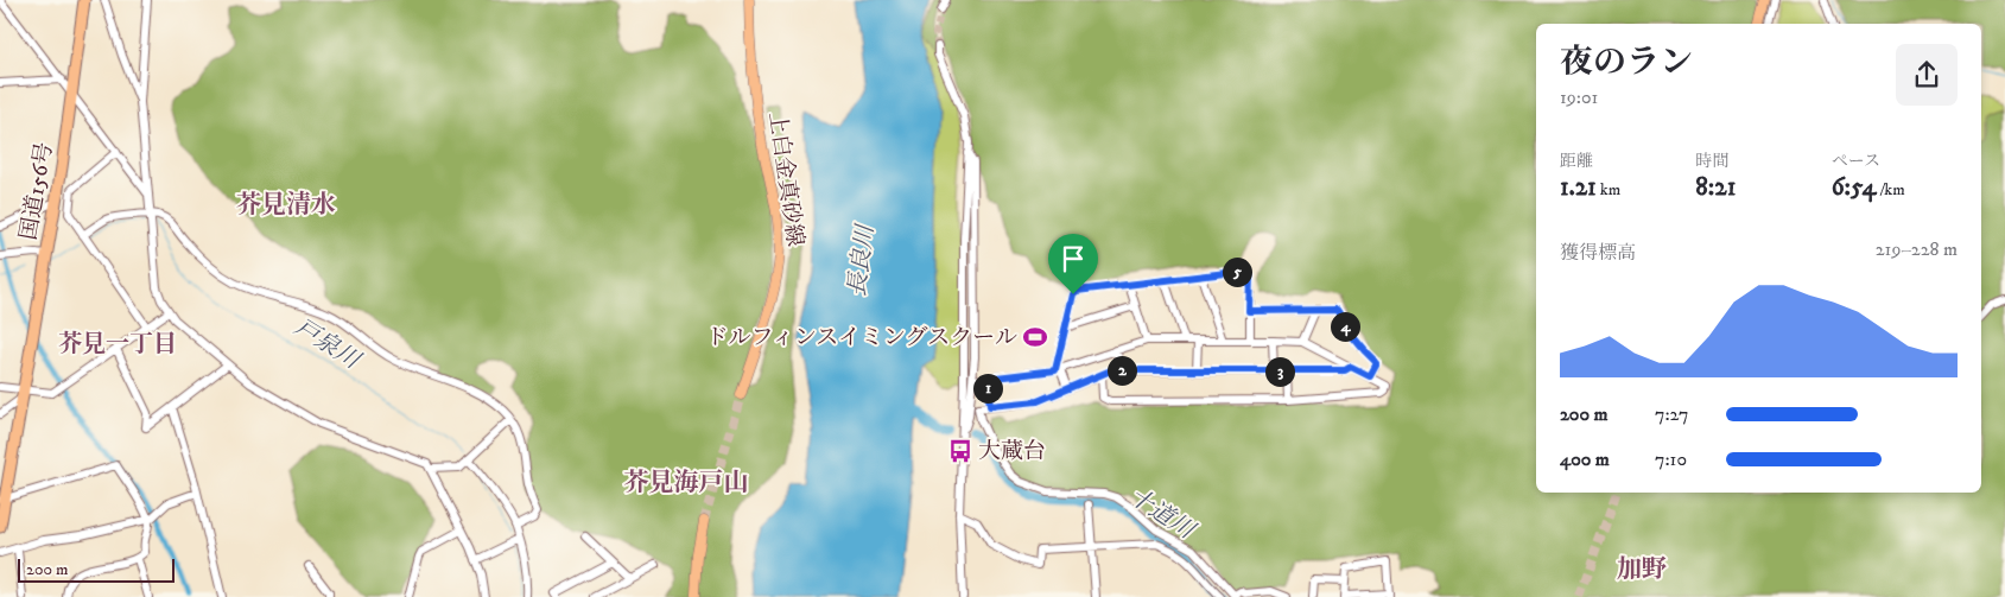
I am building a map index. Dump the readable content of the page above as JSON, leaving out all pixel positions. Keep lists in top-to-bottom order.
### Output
{
  "streets": {
    "highway": ["国道156号"],
    "main road": ["上白金真砂線"]
  },
  "districts": [
    "芥見清水",
    "芥見一丁目",
    "芥見海戸山",
    "加野"
  ],
  "water": ["長良川", "戸泉川", "十道川"],
  "places": {
    "sports": ["ドルフィンスイミングスクール"],
    "bus stop": ["大蔵台"]
  },
  "scale_bar": "200 m",
  "page": {
    "heading": ["夜のラン", "19:01"],
    "stats": [
      ["距離", "1.21 km"],
      ["時間", "8:21"],
      ["ペース", "6:54 /km"]
    ],
    "chart": ["獲得標高", "219–228 m"],
    "pins": [
      "5",
      "4",
      "2",
      "3",
      "1"
    ],
    "list": [
      {
        "name": "200 m",
        "note": "7:27"
      },
      {
        "name": "400 m",
        "note": "7:10"
      }
    ],
    "scale": "200 m"
  }
}
